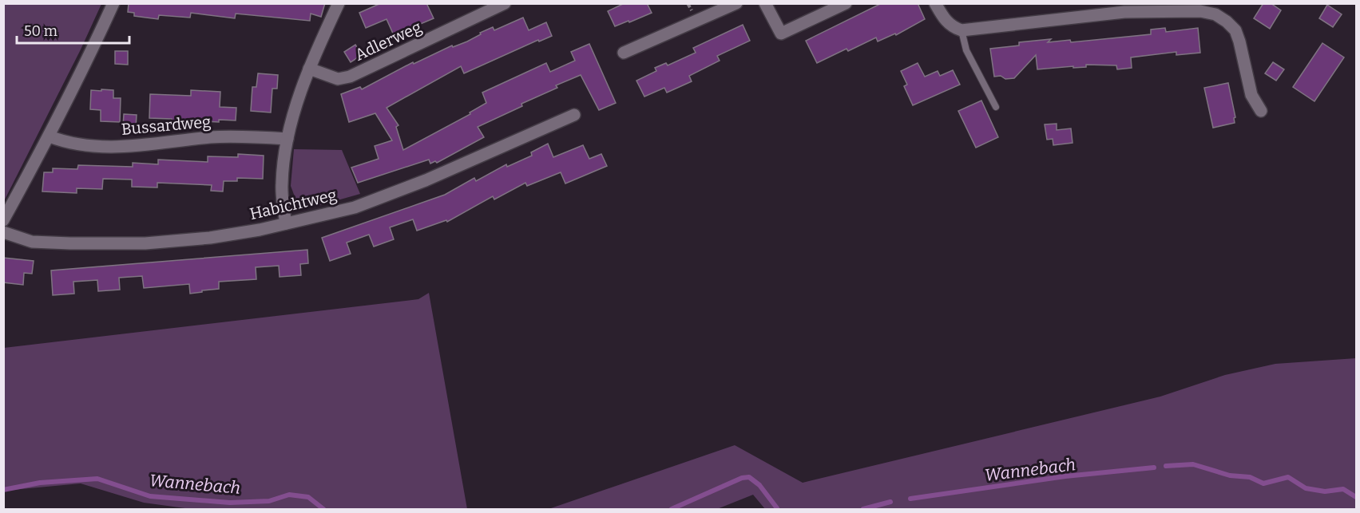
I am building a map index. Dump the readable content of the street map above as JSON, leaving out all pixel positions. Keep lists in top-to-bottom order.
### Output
{
  "streets": {
    "street": ["Adlerweg", "Bussardweg", "Habichtweg"]
  },
  "water": ["Wannebach"],
  "scale_bar": "50 m"
}
